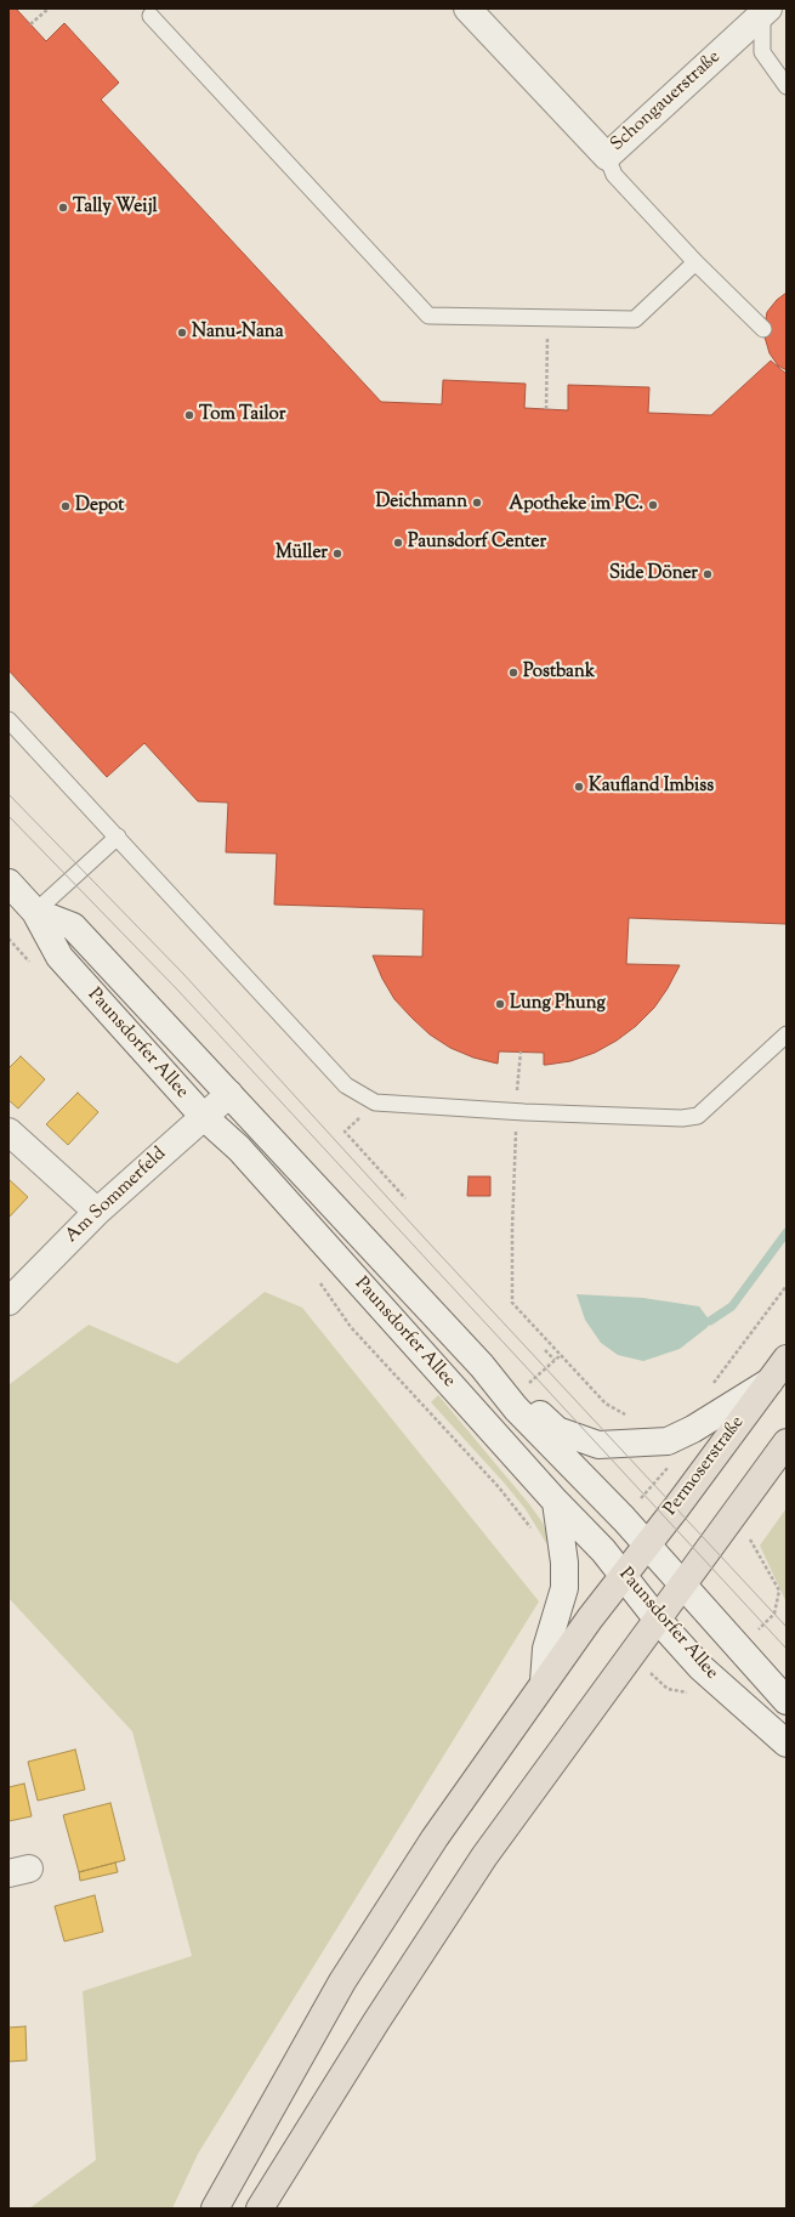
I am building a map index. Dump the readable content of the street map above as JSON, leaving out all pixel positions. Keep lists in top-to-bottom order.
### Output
{
  "streets": {
    "main road": [
      "Schongauerstraße",
      "Paunsdorfer Allee",
      "Am Sommerfeld",
      "Permoserstraße"
    ]
  },
  "crossings": [
    ["Paunsdorfer Allee", "Am Sommerfeld"],
    ["Paunsdorfer Allee", "Permoserstraße"]
  ],
  "places": [
    "Tally Weijl",
    "Nanu-Nana",
    "Tom Tailor",
    "Deichmann",
    "Apotheke im PC.",
    "Depot",
    "Paunsdorf Center",
    "Müller",
    "Side Döner",
    "Postbank",
    "Kaufland Imbiss",
    "Lung Phung"
  ]
}
